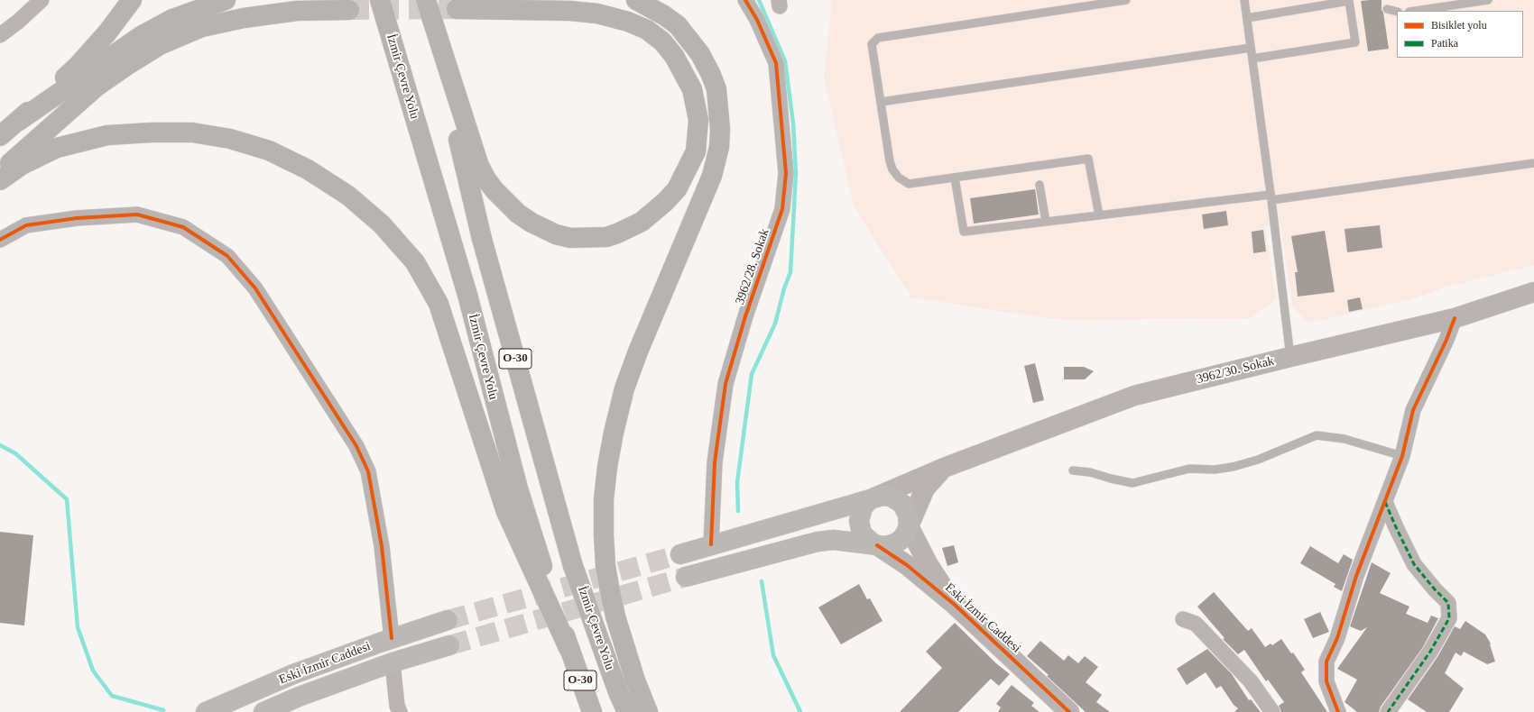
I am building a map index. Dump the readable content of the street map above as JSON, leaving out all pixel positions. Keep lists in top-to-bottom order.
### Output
{
  "streets": {
    "highway": ["İzmir Çevre Yolu", "O-30"],
    "main road": ["3962/30. Sokak", "Eski İzmir Caddesi"],
    "street": ["3962/28. Sokak"]
  },
  "crossings": [
    ["3962/30. Sokak", "Eski İzmir Caddesi"]
  ],
  "legend": ["Bisiklet yolu", "Patika"]
}
